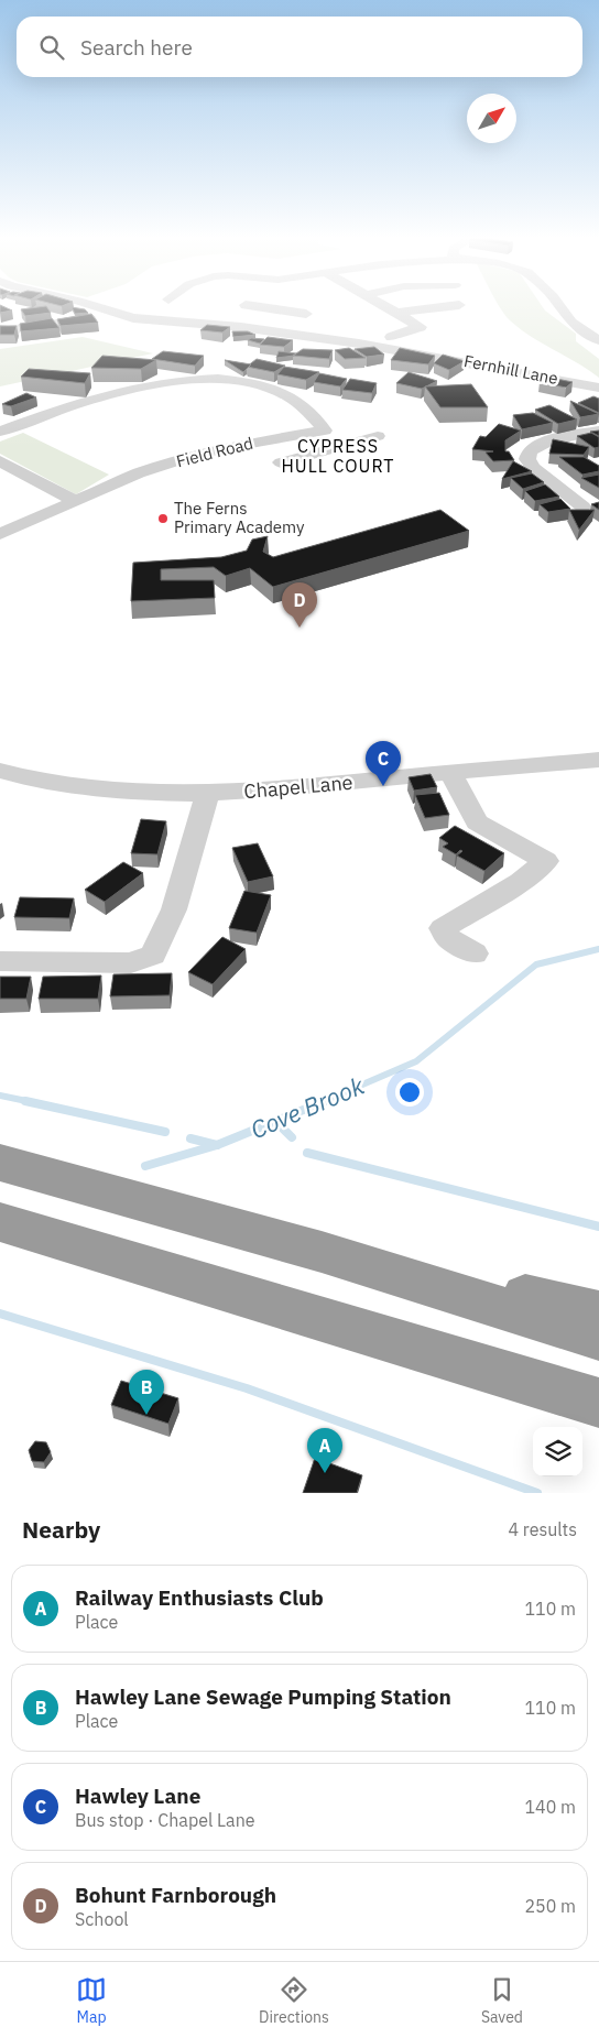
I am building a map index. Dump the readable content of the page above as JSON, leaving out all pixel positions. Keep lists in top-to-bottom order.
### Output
{
  "streets": {
    "street": ["Fernhill Lane", "Field Road", "Chapel Lane"]
  },
  "districts": ["CYPRESS HULL COURT"],
  "water": ["Cove Brook"],
  "places": ["The Ferns Primary Academy"],
  "north": "top right",
  "page": {
    "search": "Search here",
    "pins": [
      "D",
      "C",
      "B",
      "A"
    ],
    "heading": ["Nearby", "4 results"],
    "list": [
      {
        "mark": "A",
        "name": "Railway Enthusiasts Club",
        "note": "Place",
        "value": "110 m"
      },
      {
        "mark": "B",
        "name": "Hawley Lane Sewage Pumping Station",
        "note": "Place",
        "value": "110 m"
      },
      {
        "mark": "C",
        "name": "Hawley Lane",
        "note": "Bus stop · Chapel Lane",
        "value": "140 m"
      },
      {
        "mark": "D",
        "name": "Bohunt Farnborough",
        "note": "School",
        "value": "250 m"
      }
    ],
    "nav": ["Map", "Directions", "Saved"]
  }
}
